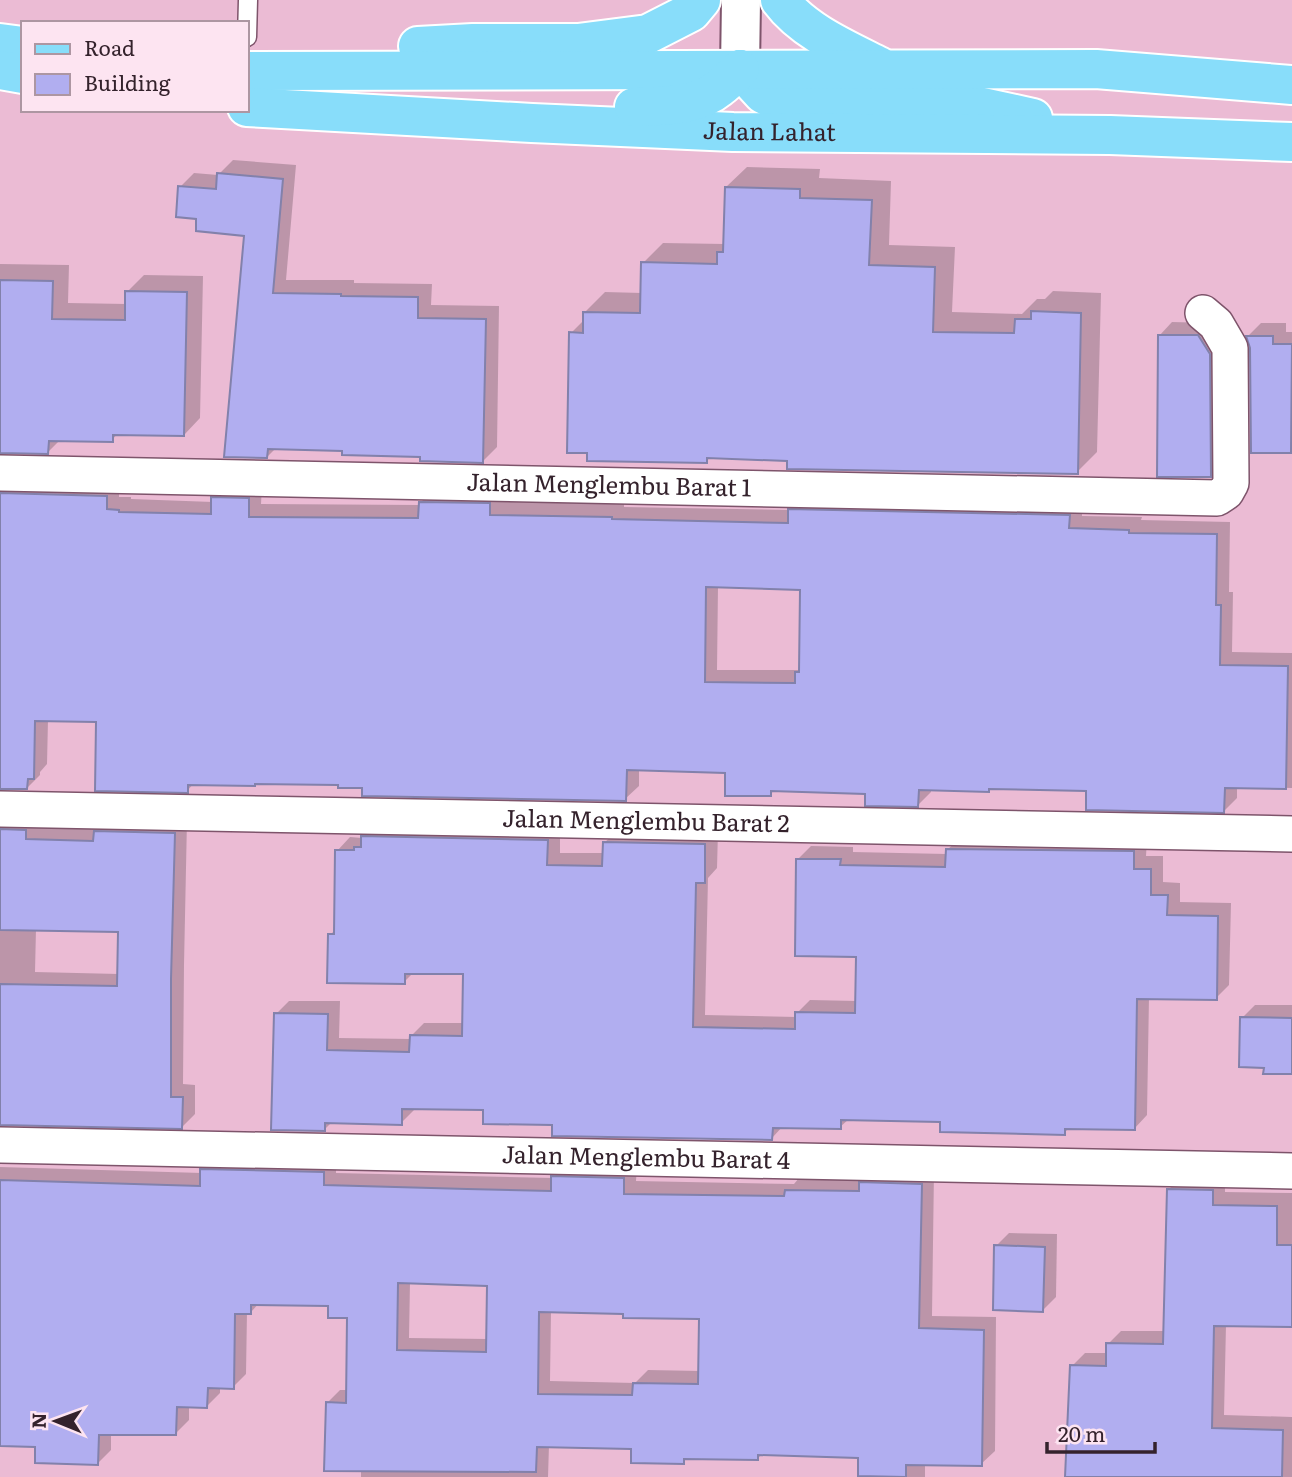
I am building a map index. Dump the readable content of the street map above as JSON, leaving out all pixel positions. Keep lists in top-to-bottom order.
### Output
{
  "streets": {
    "main road": ["Jalan Lahat"],
    "street": ["Jalan Menglembu Barat 1", "Jalan Menglembu Barat 2", "Jalan Menglembu Barat 4"]
  },
  "legend": ["Road", "Building"],
  "scale_bar": "20 m",
  "north": "left"
}
